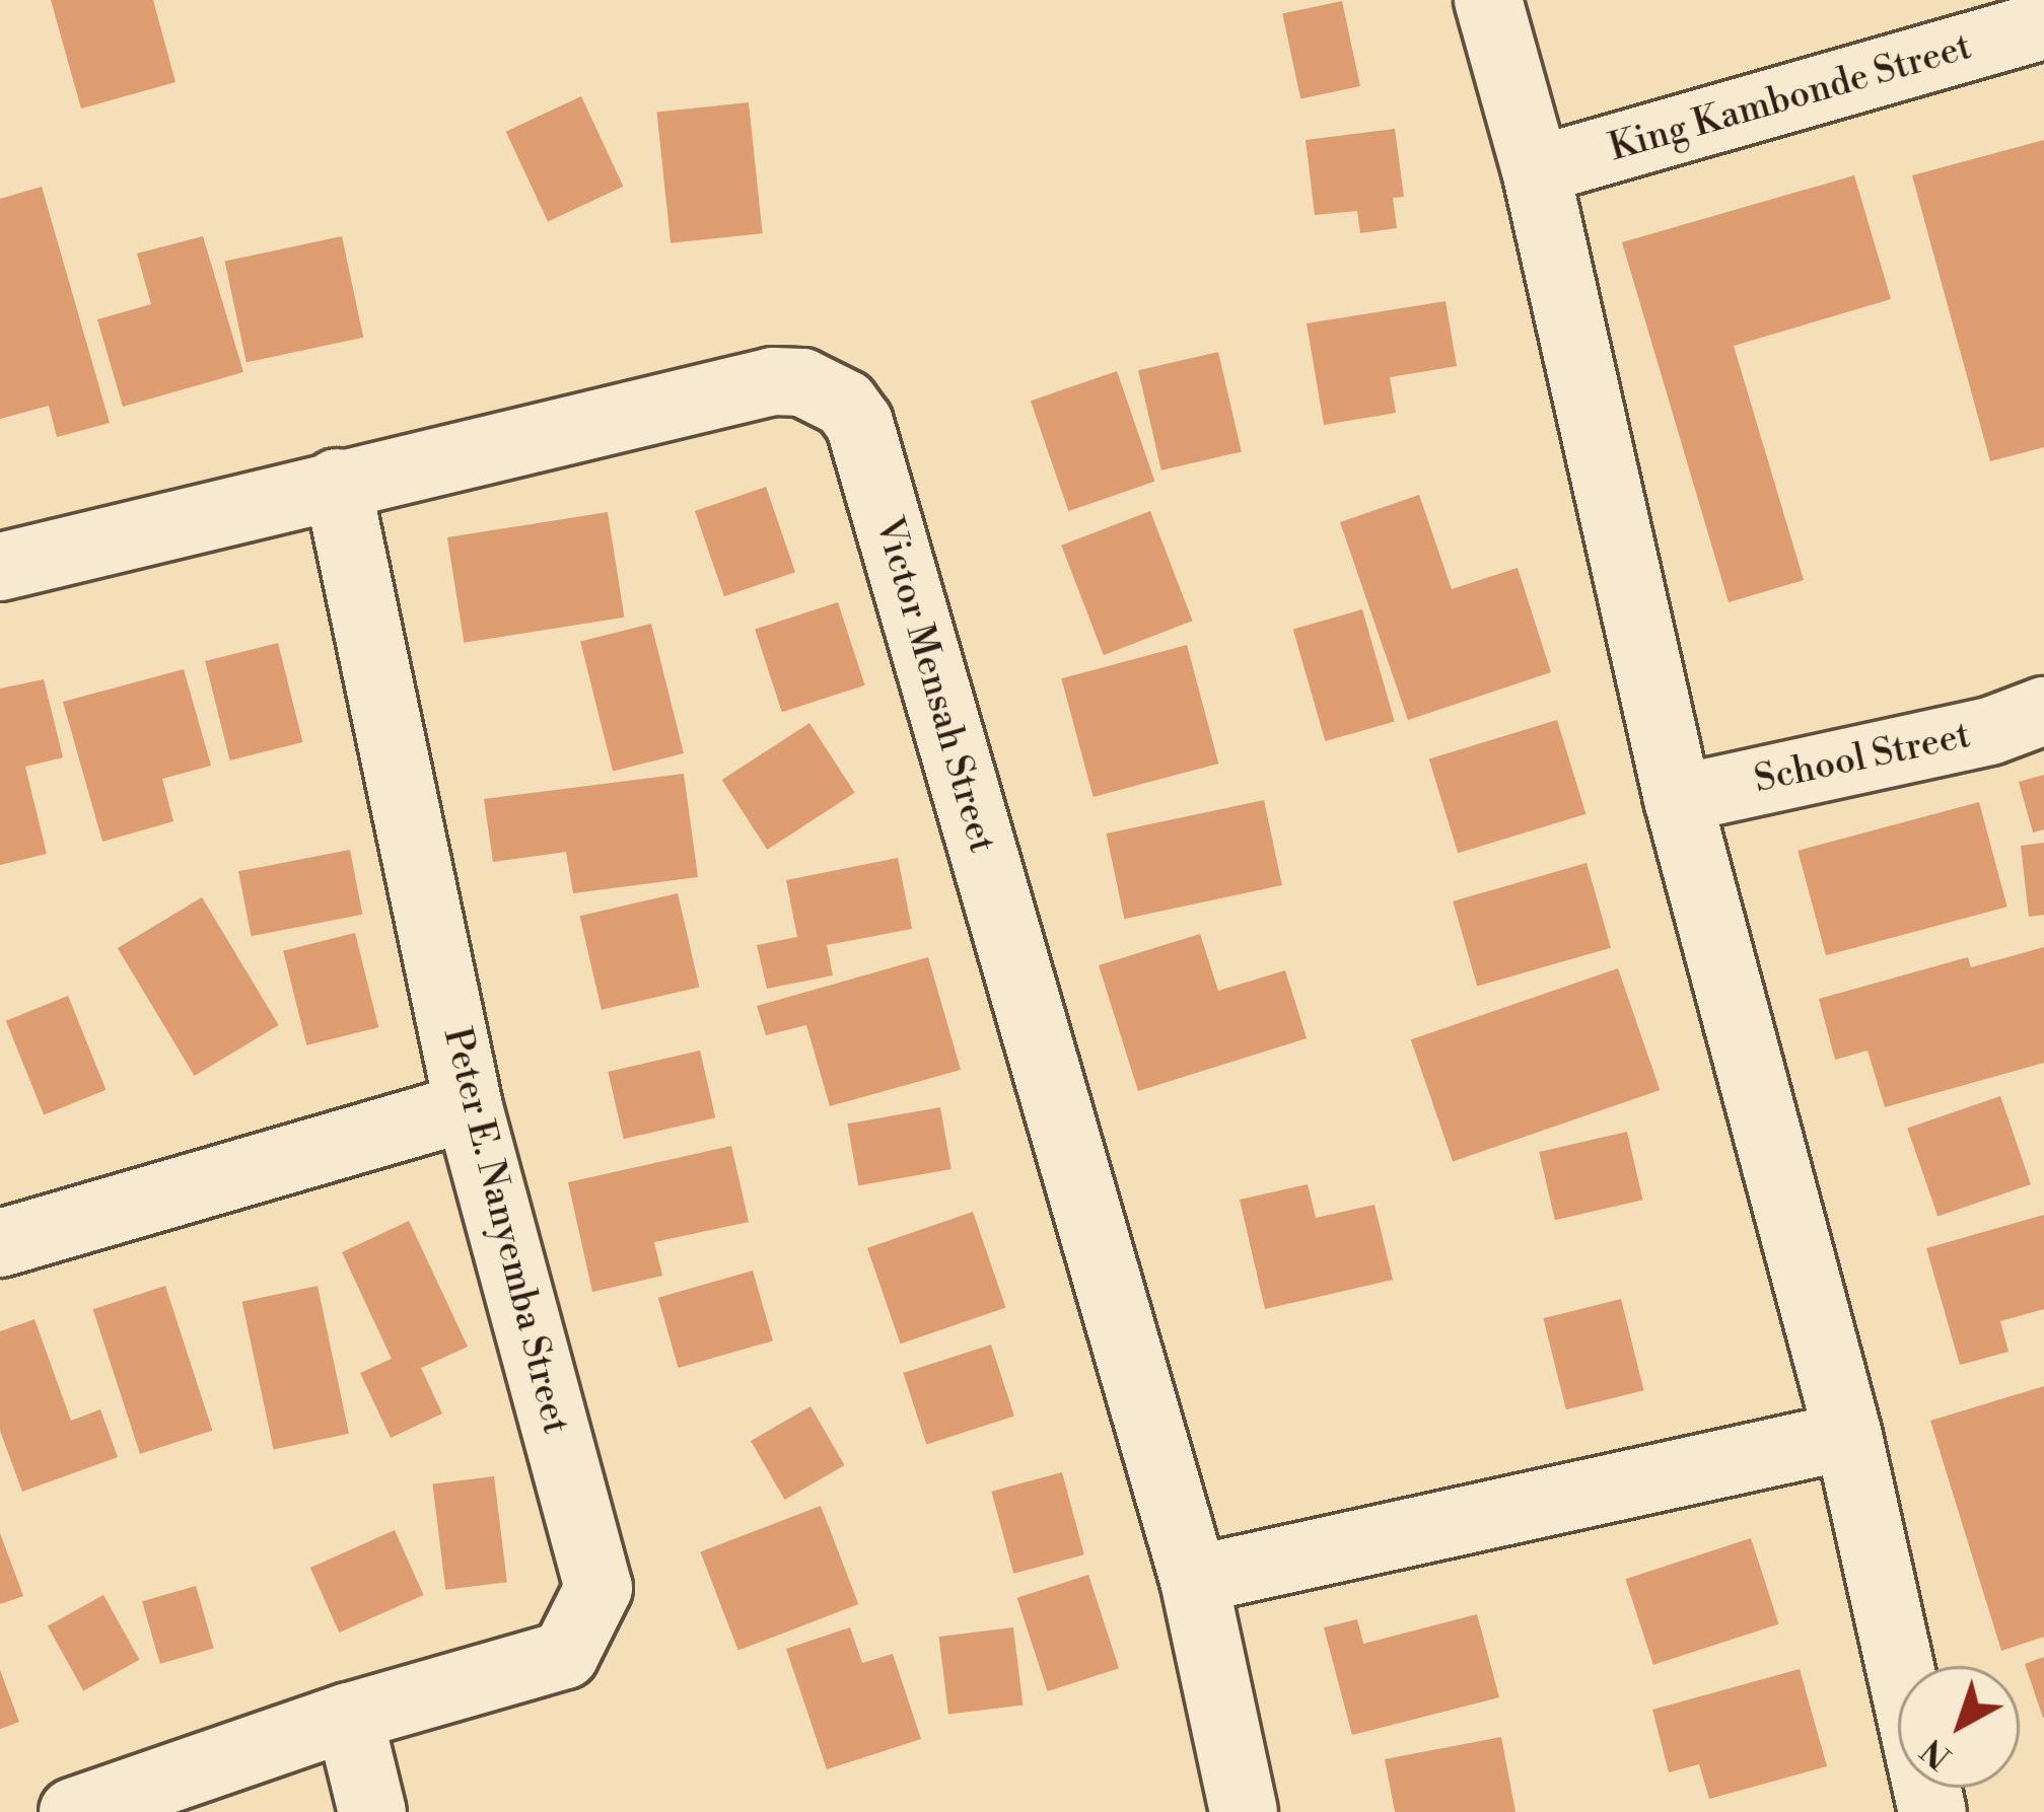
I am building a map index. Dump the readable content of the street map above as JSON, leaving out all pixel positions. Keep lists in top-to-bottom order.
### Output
{
  "streets": {
    "street": [
      "King Kambonde Street",
      "Victor Mensah Street",
      "School Street",
      "Peter E. Nanyemba Street"
    ]
  },
  "crossings": [
    ["Victor Mensah Street", "Peter E. Nanyemba Street"]
  ],
  "north": "bottom left"
}
